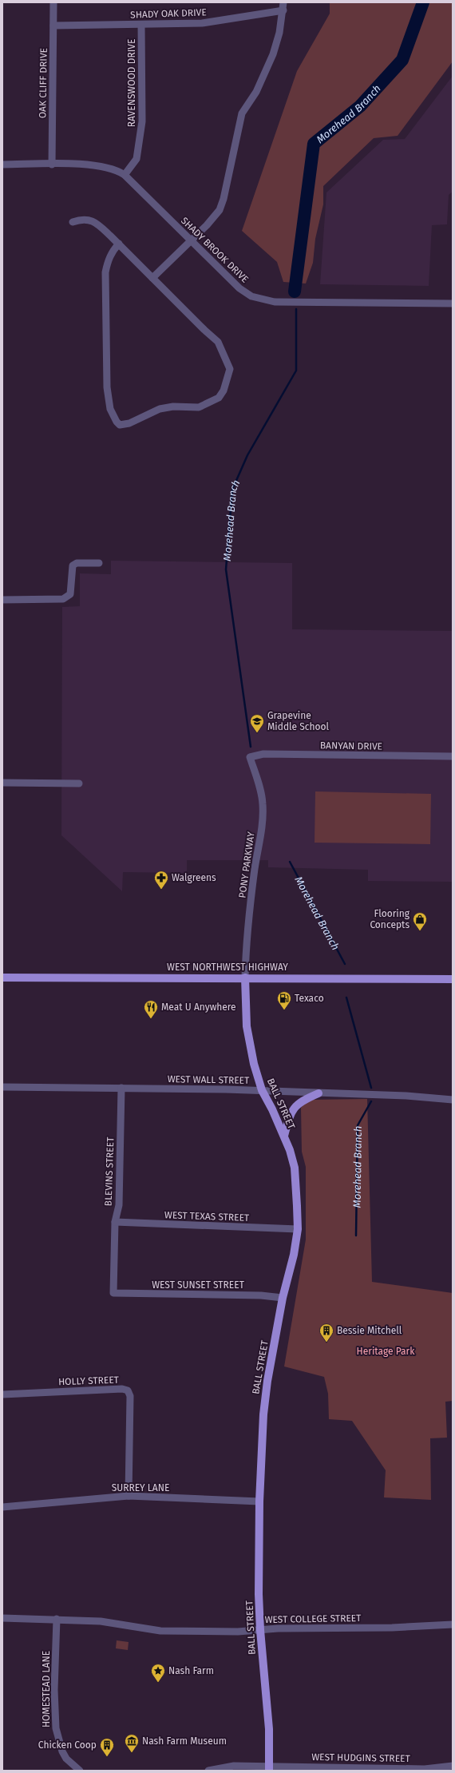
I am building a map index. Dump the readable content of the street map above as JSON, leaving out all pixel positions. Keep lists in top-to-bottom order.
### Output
{
  "streets": {
    "main road": ["WEST NORTHWEST HIGHWAY", "BALL STREET"],
    "street": [
      "SHADY OAK DRIVE",
      "OAK CLIFF DRIVE",
      "RAVENSWOOD DRIVE",
      "SHADY BROOK DRIVE",
      "BANYAN DRIVE",
      "PONY PARKWAY",
      "WEST WALL STREET",
      "BLEVINS STREET",
      "WEST TEXAS STREET",
      "WEST SUNSET STREET",
      "HOLLY STREET",
      "SURREY LANE",
      "WEST COLLEGE STREET",
      "HOMESTEAD LANE",
      "WEST HUDGINS STREET"
    ]
  },
  "crossings": [
    ["SHADY OAK DRIVE", "OAK CLIFF DRIVE"],
    ["SHADY OAK DRIVE", "RAVENSWOOD DRIVE"],
    ["OAK CLIFF DRIVE", "SHADY BROOK DRIVE"],
    ["RAVENSWOOD DRIVE", "SHADY BROOK DRIVE"],
    ["BANYAN DRIVE", "PONY PARKWAY"],
    ["PONY PARKWAY", "WEST NORTHWEST HIGHWAY"],
    ["PONY PARKWAY", "BALL STREET"],
    ["WEST NORTHWEST HIGHWAY", "BALL STREET"],
    ["WEST WALL STREET", "BALL STREET"],
    ["WEST WALL STREET", "BLEVINS STREET"],
    ["BALL STREET", "WEST TEXAS STREET"],
    ["BALL STREET", "WEST SUNSET STREET"],
    ["BALL STREET", "SURREY LANE"],
    ["BALL STREET", "WEST COLLEGE STREET"],
    ["BALL STREET", "WEST HUDGINS STREET"],
    ["BLEVINS STREET", "WEST TEXAS STREET"],
    ["BLEVINS STREET", "WEST SUNSET STREET"],
    ["HOLLY STREET", "SURREY LANE"],
    ["WEST COLLEGE STREET", "HOMESTEAD LANE"]
  ],
  "water": ["Morehead Branch"],
  "parks": ["Heritage Park"],
  "places": {
    "school or university": ["Grapevine Middle School"],
    "pharmacy": ["Walgreens"],
    "shop": ["Flooring Concepts"],
    "fuel station": ["Texaco"],
    "restaurant": ["Meat U Anywhere"],
    "building": ["Bessie Mitchell", "Chicken Coop"],
    "place": ["Nash Farm"],
    "museum": ["Nash Farm Museum"]
  }
}
